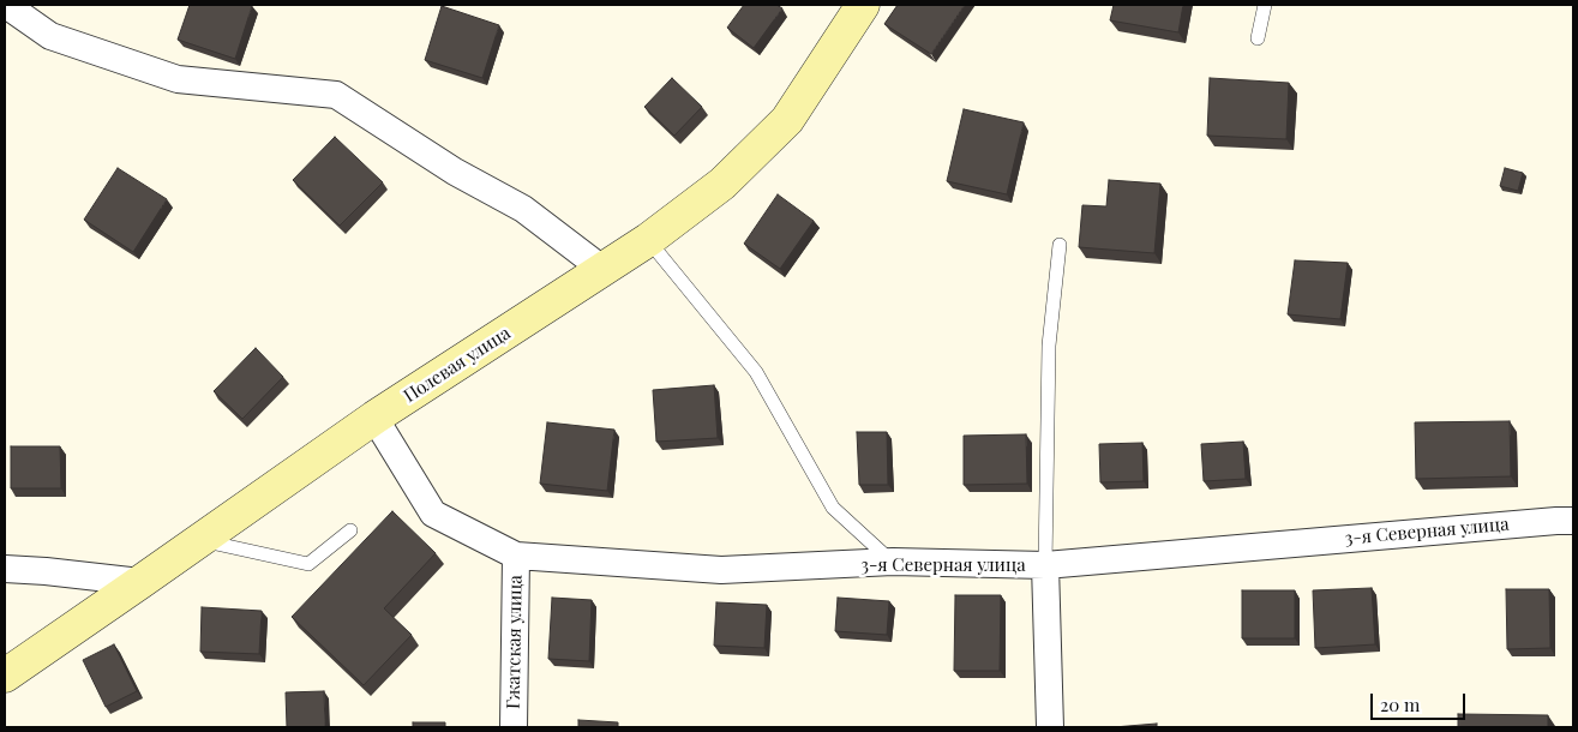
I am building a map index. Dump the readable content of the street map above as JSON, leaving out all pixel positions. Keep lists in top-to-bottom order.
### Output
{
  "streets": {
    "main road": ["Полевая улица"],
    "street": ["3-я Северная улица", "Гжатская улица"]
  },
  "crossings": [
    ["Полевая улица", "3-я Северная улица"],
    ["3-я Северная улица", "Гжатская улица"]
  ],
  "scale_bar": "20 m"
}
